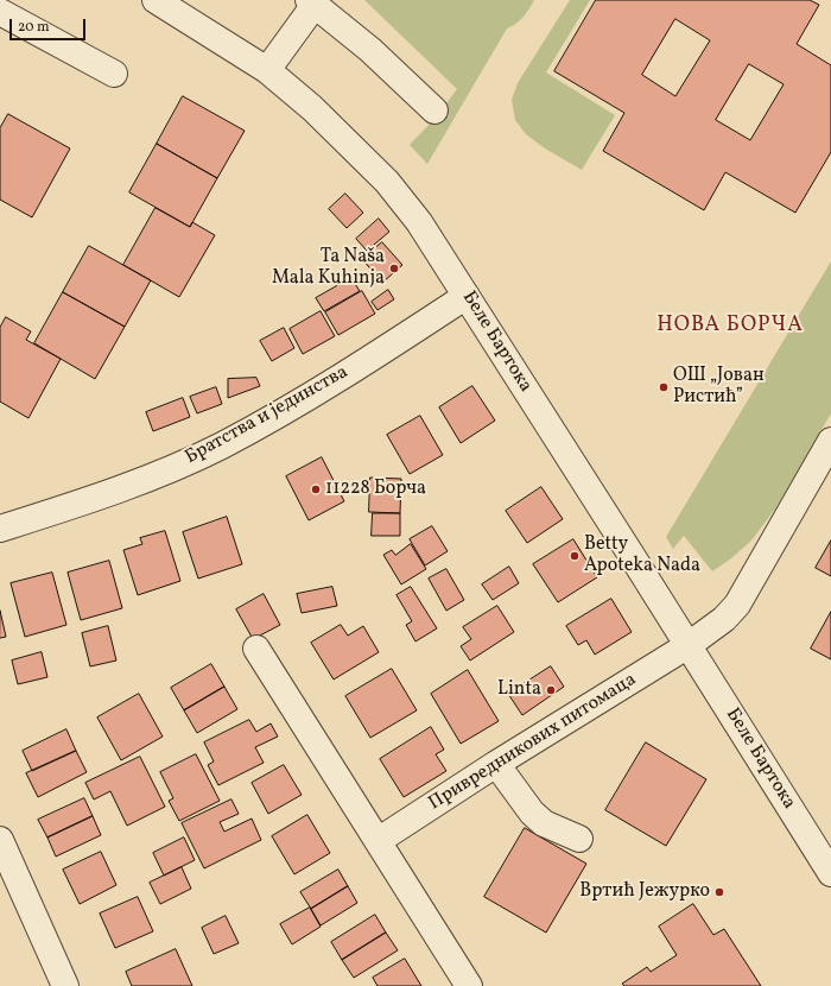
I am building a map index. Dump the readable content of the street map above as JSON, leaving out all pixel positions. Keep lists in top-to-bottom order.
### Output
{
  "streets": {
    "street": ["Беле Бартока", "Братства и јединства", "Привредникових питомаца"]
  },
  "crossings": [
    ["Беле Бартока", "Братства и јединства"],
    ["Беле Бартока", "Привредникових питомаца"]
  ],
  "districts": ["НОВА БОРЧА"],
  "places": [
    "Ta Naša Mala Kuhinja",
    "ОШ „Јован Ристић”",
    "11228 Борча",
    "Betty Apoteka Nada",
    "Linta",
    "Вртић Јежурко"
  ],
  "scale_bar": "20 m"
}
